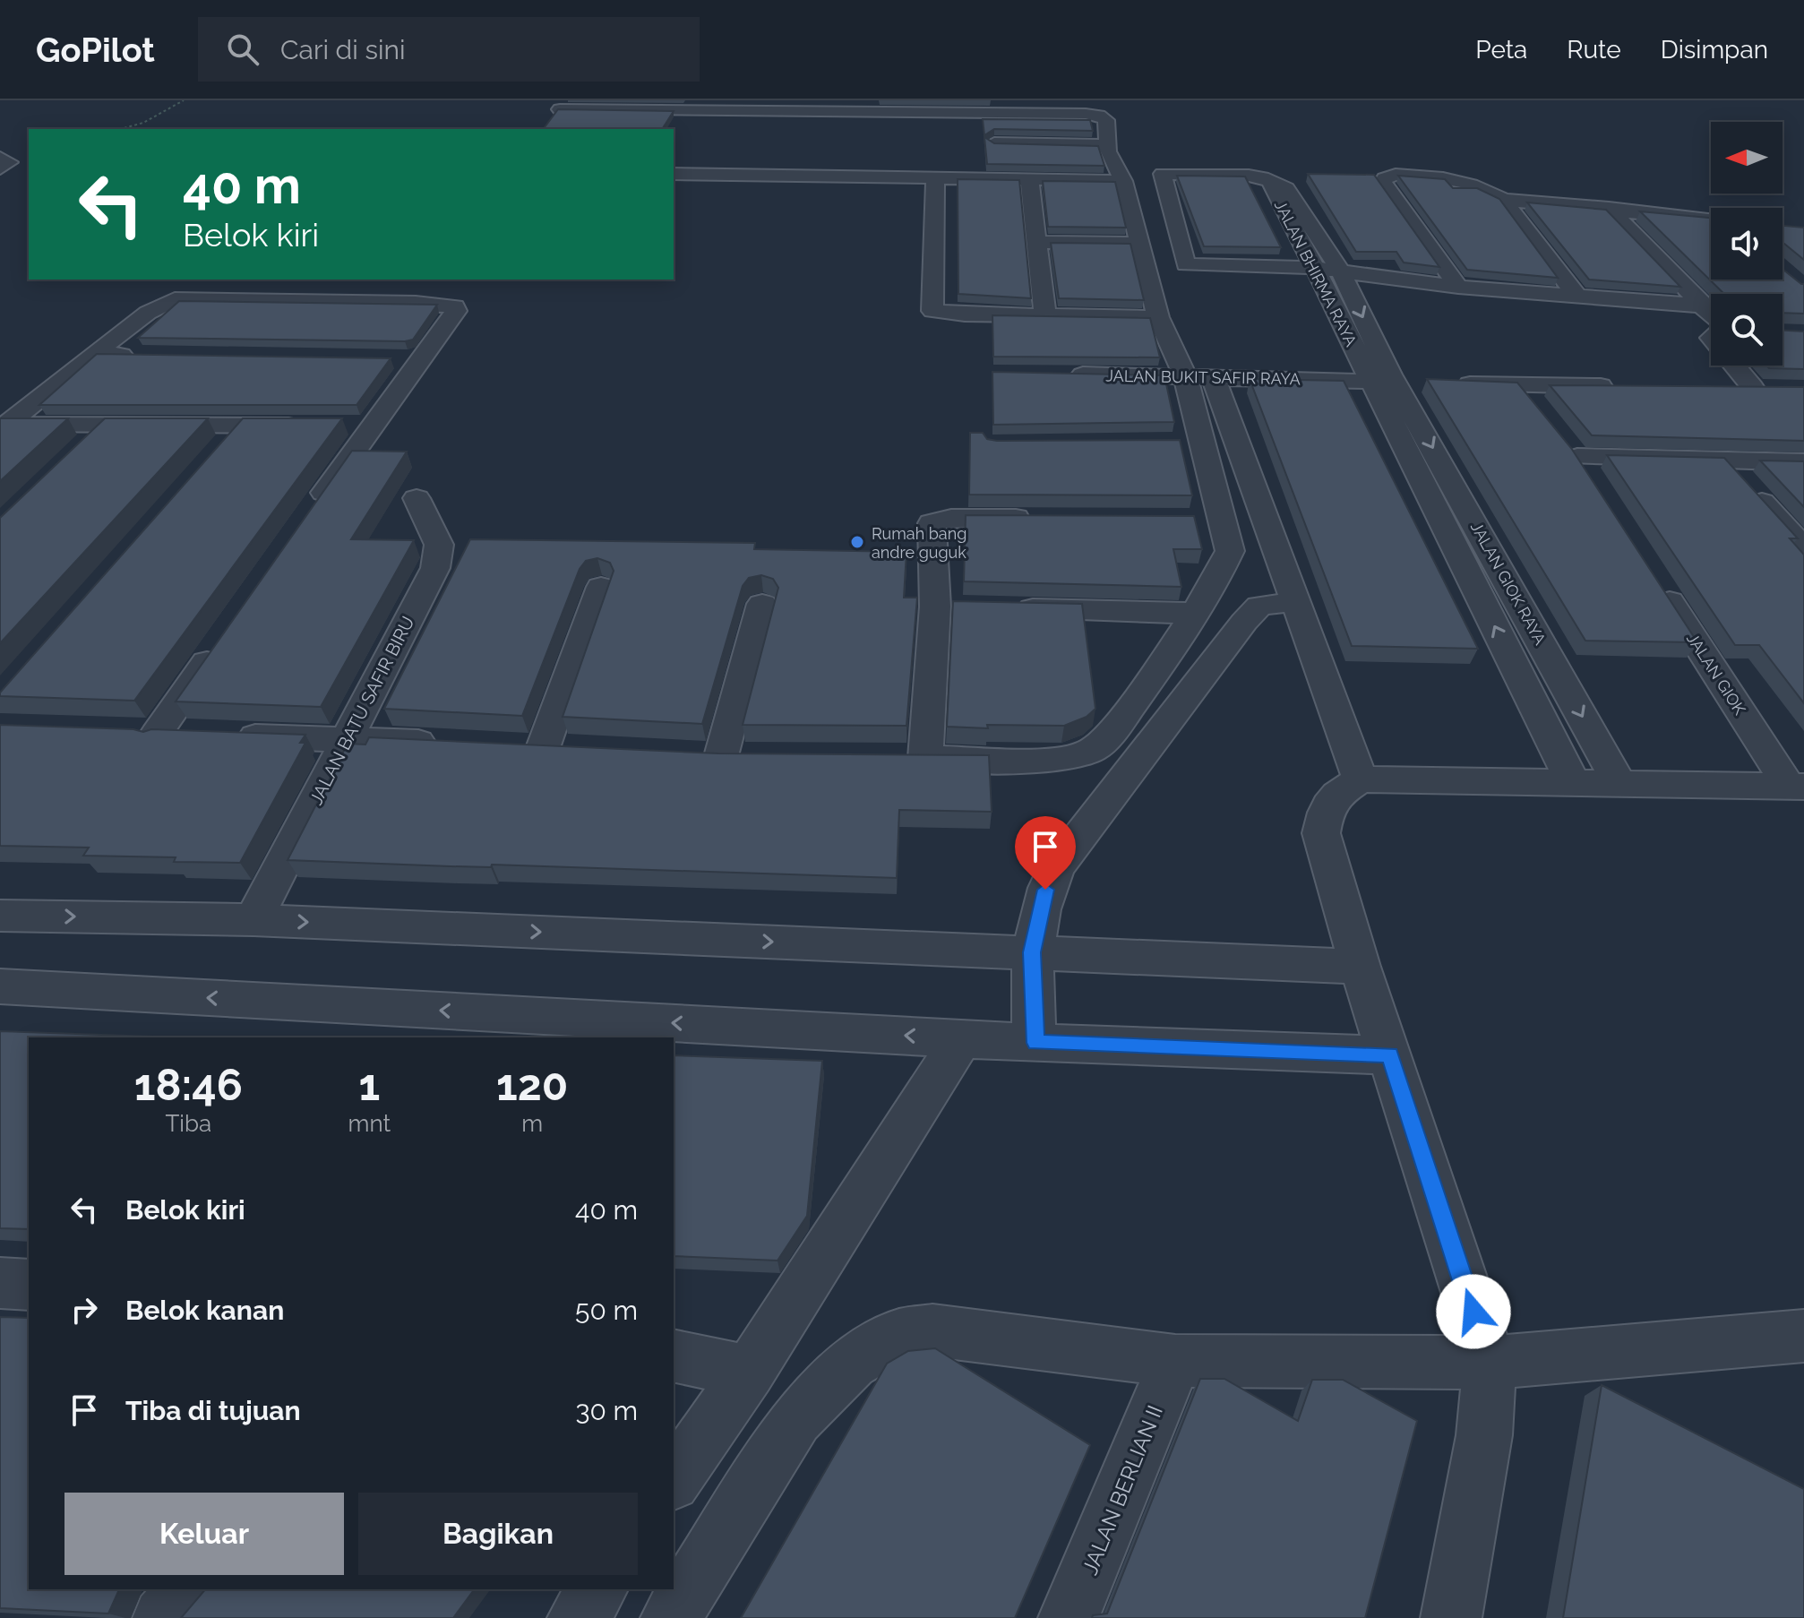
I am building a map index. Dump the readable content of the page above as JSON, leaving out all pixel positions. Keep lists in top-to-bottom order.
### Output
{
  "streets": {
    "street": [
      "JALAN BHIRMA RAYA",
      "JALAN BUKIT SAFIR RAYA",
      "JALAN GIOK RAYA",
      "JALAN GIOK",
      "JALAN BATU SAFIR BIRU",
      "JALAN BERLIAN II"
    ]
  },
  "crossings": [
    ["JALAN BHIRMA RAYA", "JALAN BUKIT SAFIR RAYA"],
    ["JALAN BHIRMA RAYA", "JALAN GIOK RAYA"],
    ["JALAN BUKIT SAFIR RAYA", "JALAN GIOK RAYA"]
  ],
  "places": ["Rumah bang andre guguk"],
  "north": "left",
  "page": {
    "header": "GoPilot",
    "search": "Cari di sini",
    "nav": ["Peta", "Rute", "Disimpan"],
    "turn": ["40 m", "Belok kiri"],
    "eta": [
      "18:46",
      "Tiba",
      "1",
      "mnt",
      "120",
      "m"
    ],
    "list": [
      {
        "name": "Belok kiri",
        "value": "40 m"
      },
      {
        "name": "Belok kanan",
        "value": "50 m"
      },
      {
        "name": "Tiba di tujuan",
        "value": "30 m"
      }
    ],
    "buttons": ["Keluar", "Bagikan"]
  }
}
